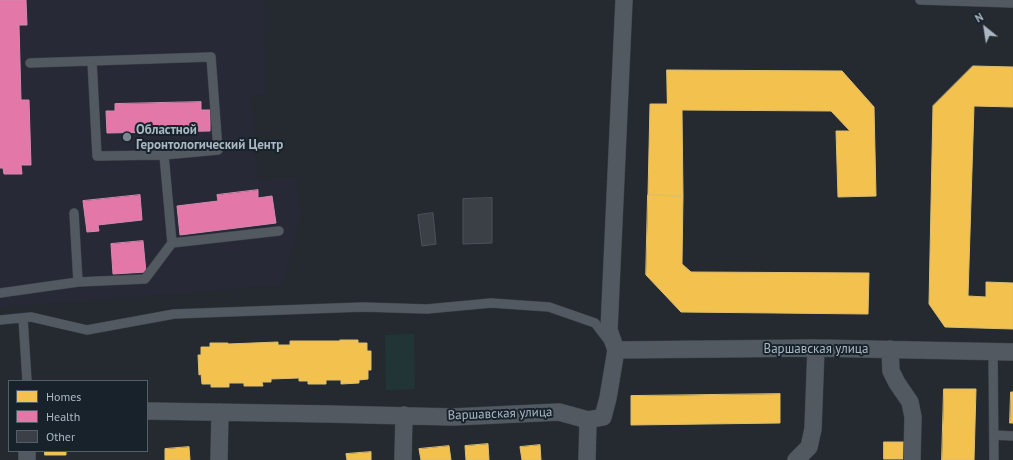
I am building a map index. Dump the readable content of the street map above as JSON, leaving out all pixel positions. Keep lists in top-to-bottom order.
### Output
{
  "streets": {
    "street": ["Варшавская улица"]
  },
  "places": ["Областной Геронтологический Центр"],
  "legend": ["Homes", "Health", "Other"],
  "north": "top left"
}
